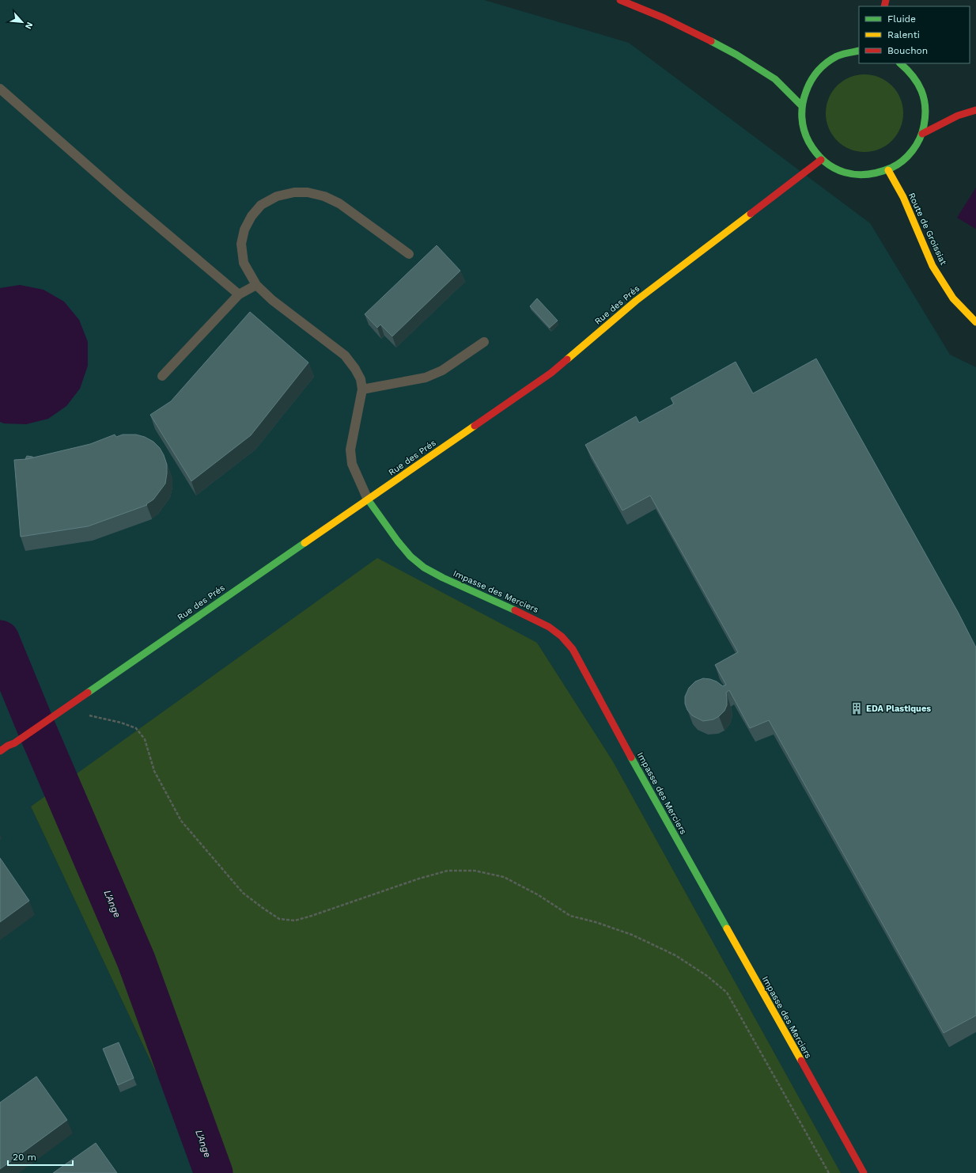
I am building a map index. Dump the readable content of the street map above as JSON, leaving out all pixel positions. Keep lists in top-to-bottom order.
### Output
{
  "streets": {
    "main road": ["Route de Groissiat", "Rue des Prés", "Impasse des Merciers"]
  },
  "crossings": [
    ["Rue des Prés", "Impasse des Merciers"]
  ],
  "water": ["L'Ange"],
  "places": {
    "building": ["EDA Plastiques"]
  },
  "legend": ["Fluide", "Ralenti", "Bouchon"],
  "scale_bar": "20 m",
  "north": "bottom right"
}
